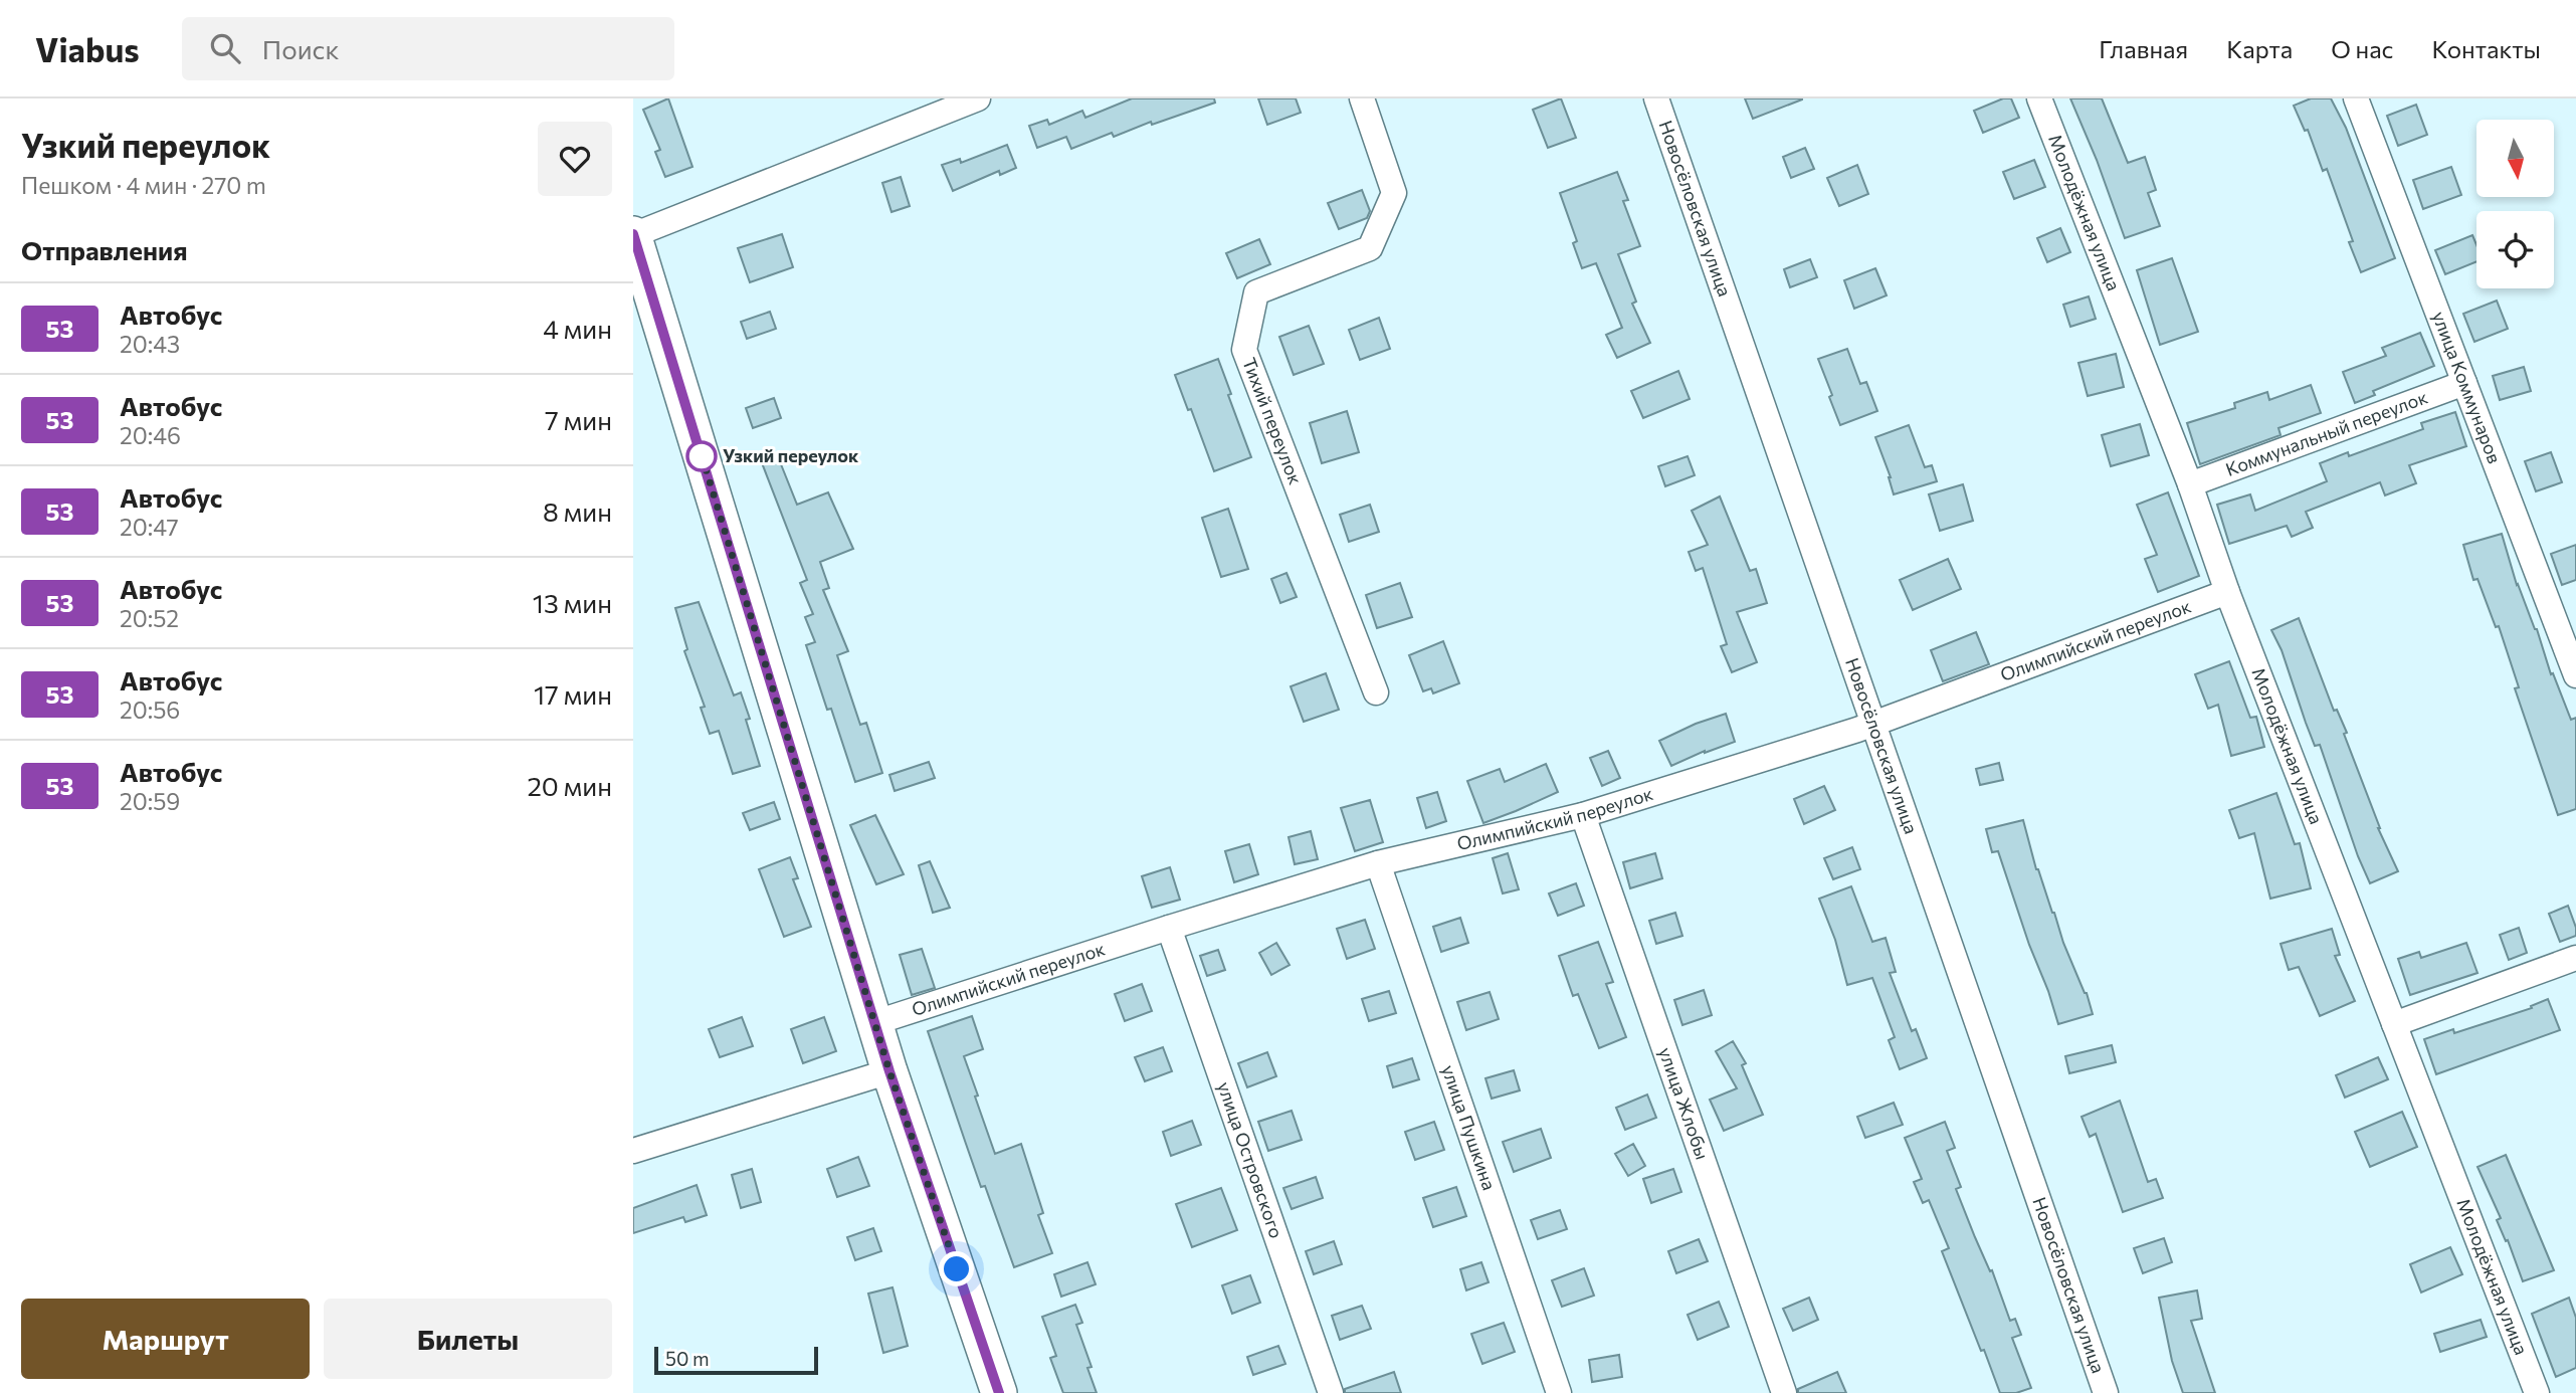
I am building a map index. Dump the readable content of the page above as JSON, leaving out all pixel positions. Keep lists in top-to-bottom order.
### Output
{
  "streets": {
    "street": [
      "Новосёловская улица",
      "Молодёжная улица",
      "улица Коммунаров",
      "Тихий переулок",
      "Коммунальный переулок",
      "Олимпийский переулок",
      "улица Жлобы",
      "улица Пушкина",
      "улица Островского"
    ]
  },
  "crossings": [
    ["Новосёловская улица", "Олимпийский переулок"],
    ["Молодёжная улица", "Коммунальный переулок"],
    ["Молодёжная улица", "Олимпийский переулок"],
    ["улица Коммунаров", "Коммунальный переулок"],
    ["Олимпийский переулок", "улица Жлобы"],
    ["Олимпийский переулок", "улица Пушкина"],
    ["Олимпийский переулок", "улица Островского"]
  ],
  "places": ["Узкий переулок"],
  "lines": ["bus line 53"],
  "scale_bar": "50 m",
  "north": "bottom",
  "page": {
    "header": "Viabus",
    "search": "Поиск",
    "nav": [
      "Главная",
      "Карта",
      "О нас",
      "Контакты"
    ],
    "heading": [
      ["Узкий переулок", "Пешком · 4 мин · 270 m"],
      "Отправления"
    ],
    "list": [
      {
        "mark": "53",
        "name": "Автобус",
        "note": "20:43",
        "value": "4 мин"
      },
      {
        "mark": "53",
        "name": "Автобус",
        "note": "20:46",
        "value": "7 мин"
      },
      {
        "mark": "53",
        "name": "Автобус",
        "note": "20:47",
        "value": "8 мин"
      },
      {
        "mark": "53",
        "name": "Автобус",
        "note": "20:52",
        "value": "13 мин"
      },
      {
        "mark": "53",
        "name": "Автобус",
        "note": "20:56",
        "value": "17 мин"
      },
      {
        "mark": "53",
        "name": "Автобус",
        "note": "20:59",
        "value": "20 мин"
      }
    ],
    "buttons": ["Маршрут", "Билеты"],
    "scale": "50 m"
  }
}
